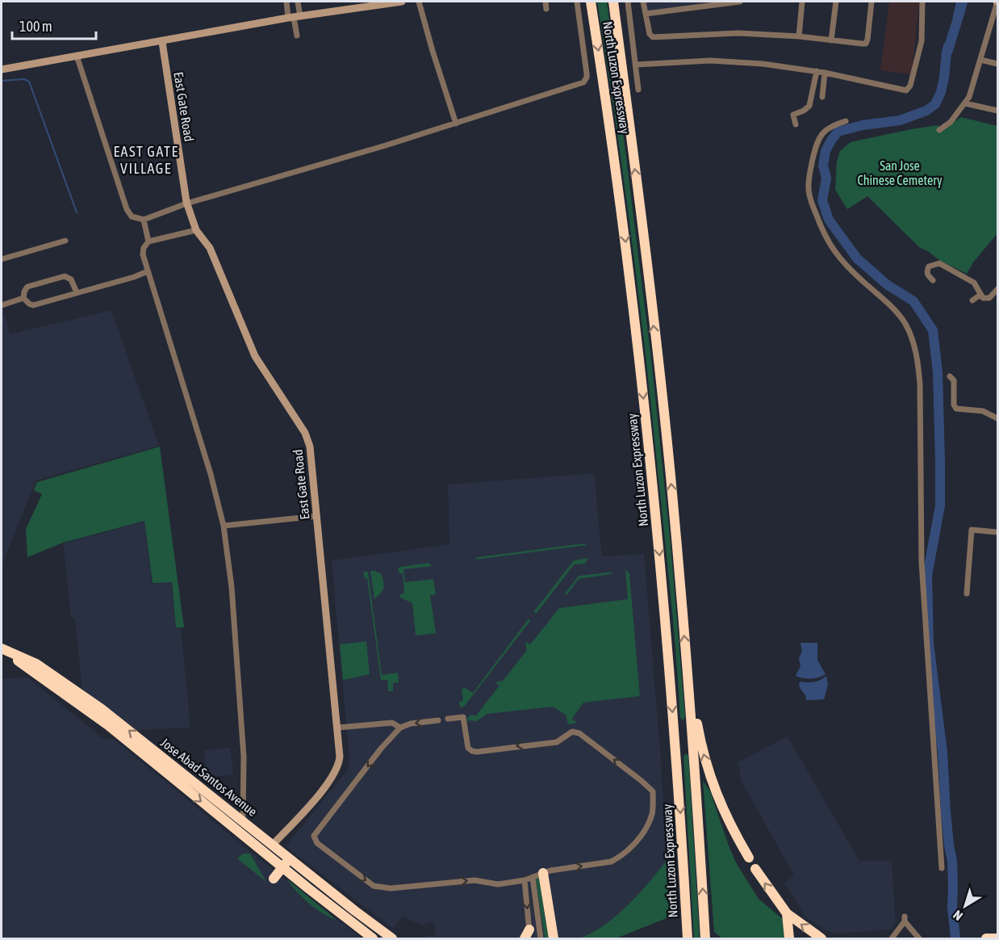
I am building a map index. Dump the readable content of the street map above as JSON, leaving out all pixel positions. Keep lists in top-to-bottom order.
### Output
{
  "streets": {
    "highway": ["North Luzon Expressway", "Jose Abad Santos Avenue"],
    "street": ["East Gate Road"]
  },
  "crossings": [
    ["East Gate Road", "Jose Abad Santos Avenue"]
  ],
  "districts": ["EAST GATE VILLAGE"],
  "parks": ["San Jose Chinese Cemetery"],
  "scale_bar": "100 m",
  "north": "bottom left"
}
